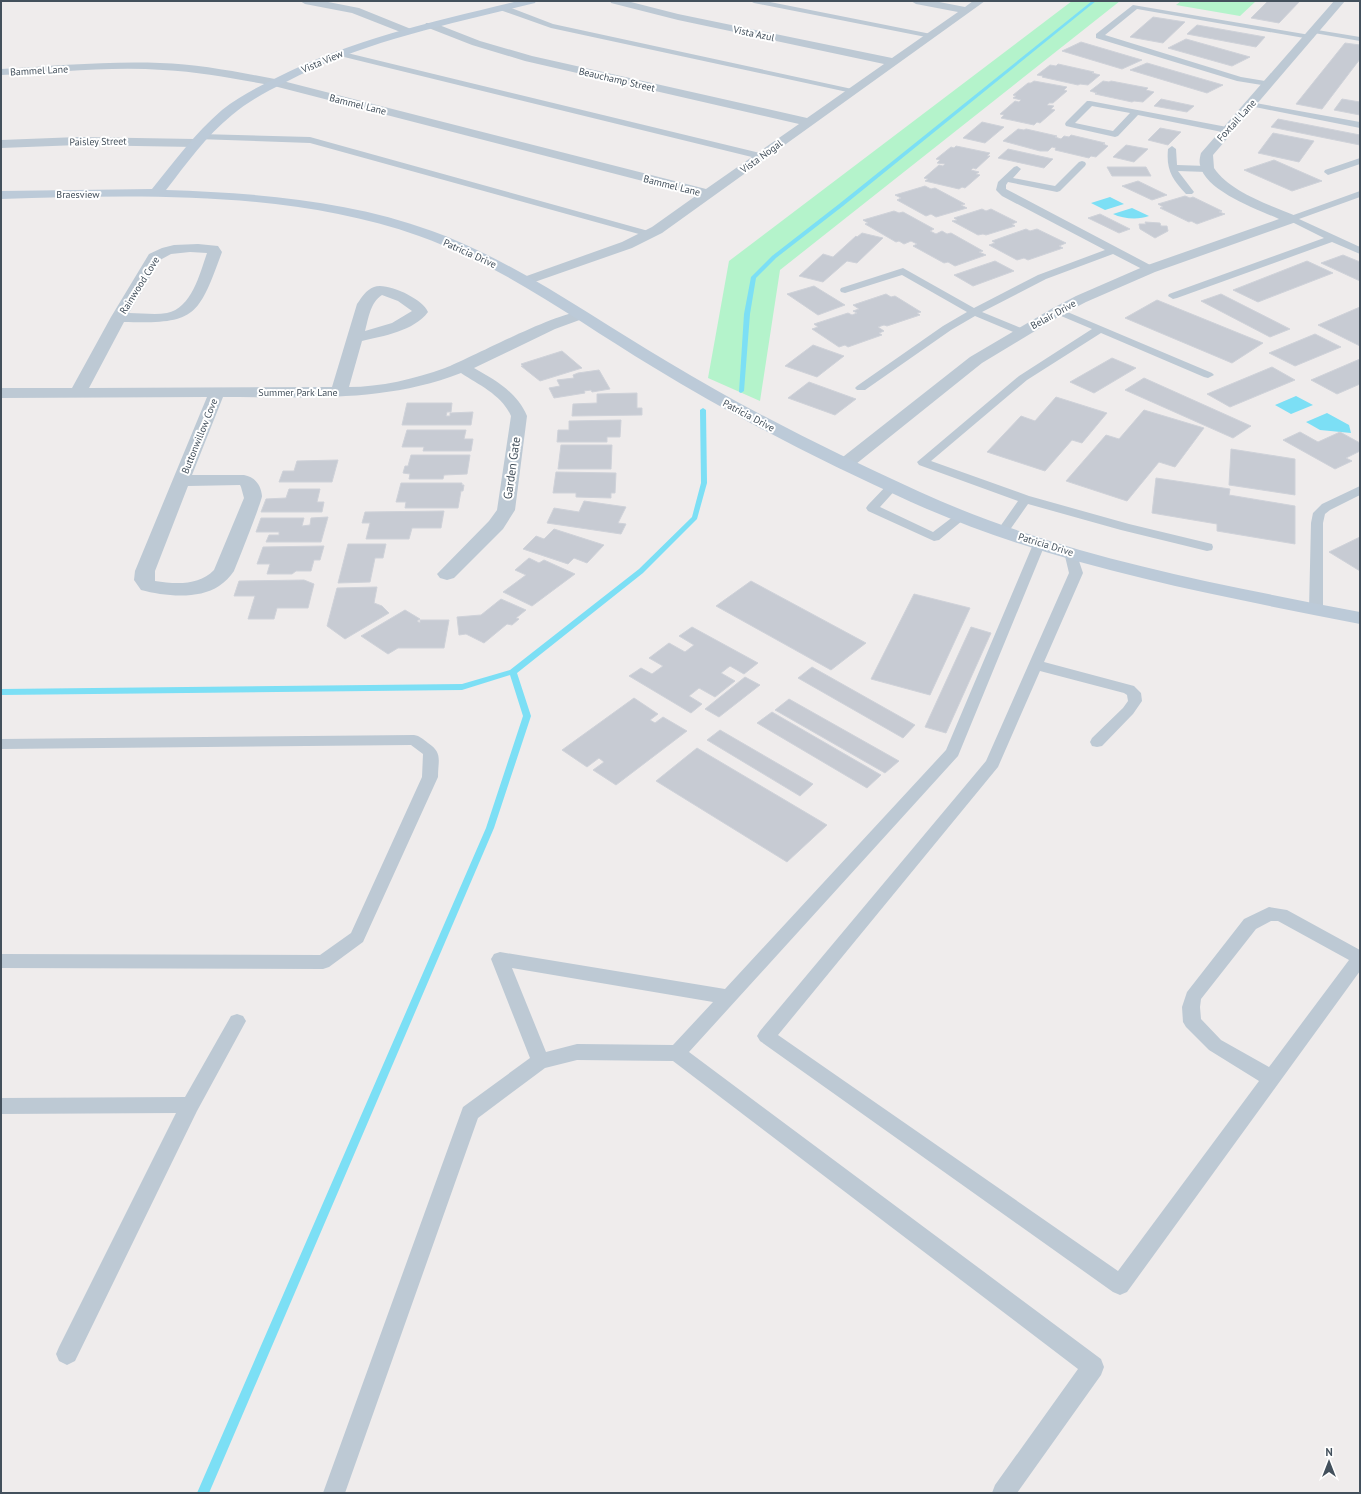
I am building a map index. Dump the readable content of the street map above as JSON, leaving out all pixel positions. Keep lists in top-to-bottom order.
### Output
{
  "streets": {
    "street": [
      "Vista Azul",
      "Vista View",
      "Bammel Lane",
      "Beauchamp Street",
      "Foxtail Lane",
      "Paisley Street",
      "Vista Nogal",
      "Braesview",
      "Patricia Drive",
      "Rainwood Cove",
      "Belair Drive",
      "Summer Park Lane",
      "Buttonwillow Cove",
      "Garden Gate"
    ]
  },
  "crossings": [
    ["Vista Azul", "Vista Nogal"],
    ["Vista View", "Bammel Lane"],
    ["Vista View", "Beauchamp Street"],
    ["Vista View", "Paisley Street"],
    ["Vista View", "Braesview"],
    ["Vista View", "Patricia Drive"],
    ["Bammel Lane", "Vista Nogal"],
    ["Beauchamp Street", "Vista Nogal"],
    ["Vista Nogal", "Patricia Drive"],
    ["Braesview", "Patricia Drive"],
    ["Patricia Drive", "Belair Drive"],
    ["Patricia Drive", "Summer Park Lane"],
    ["Rainwood Cove", "Summer Park Lane"],
    ["Summer Park Lane", "Buttonwillow Cove"],
    ["Summer Park Lane", "Garden Gate"]
  ],
  "north": "top"
}
